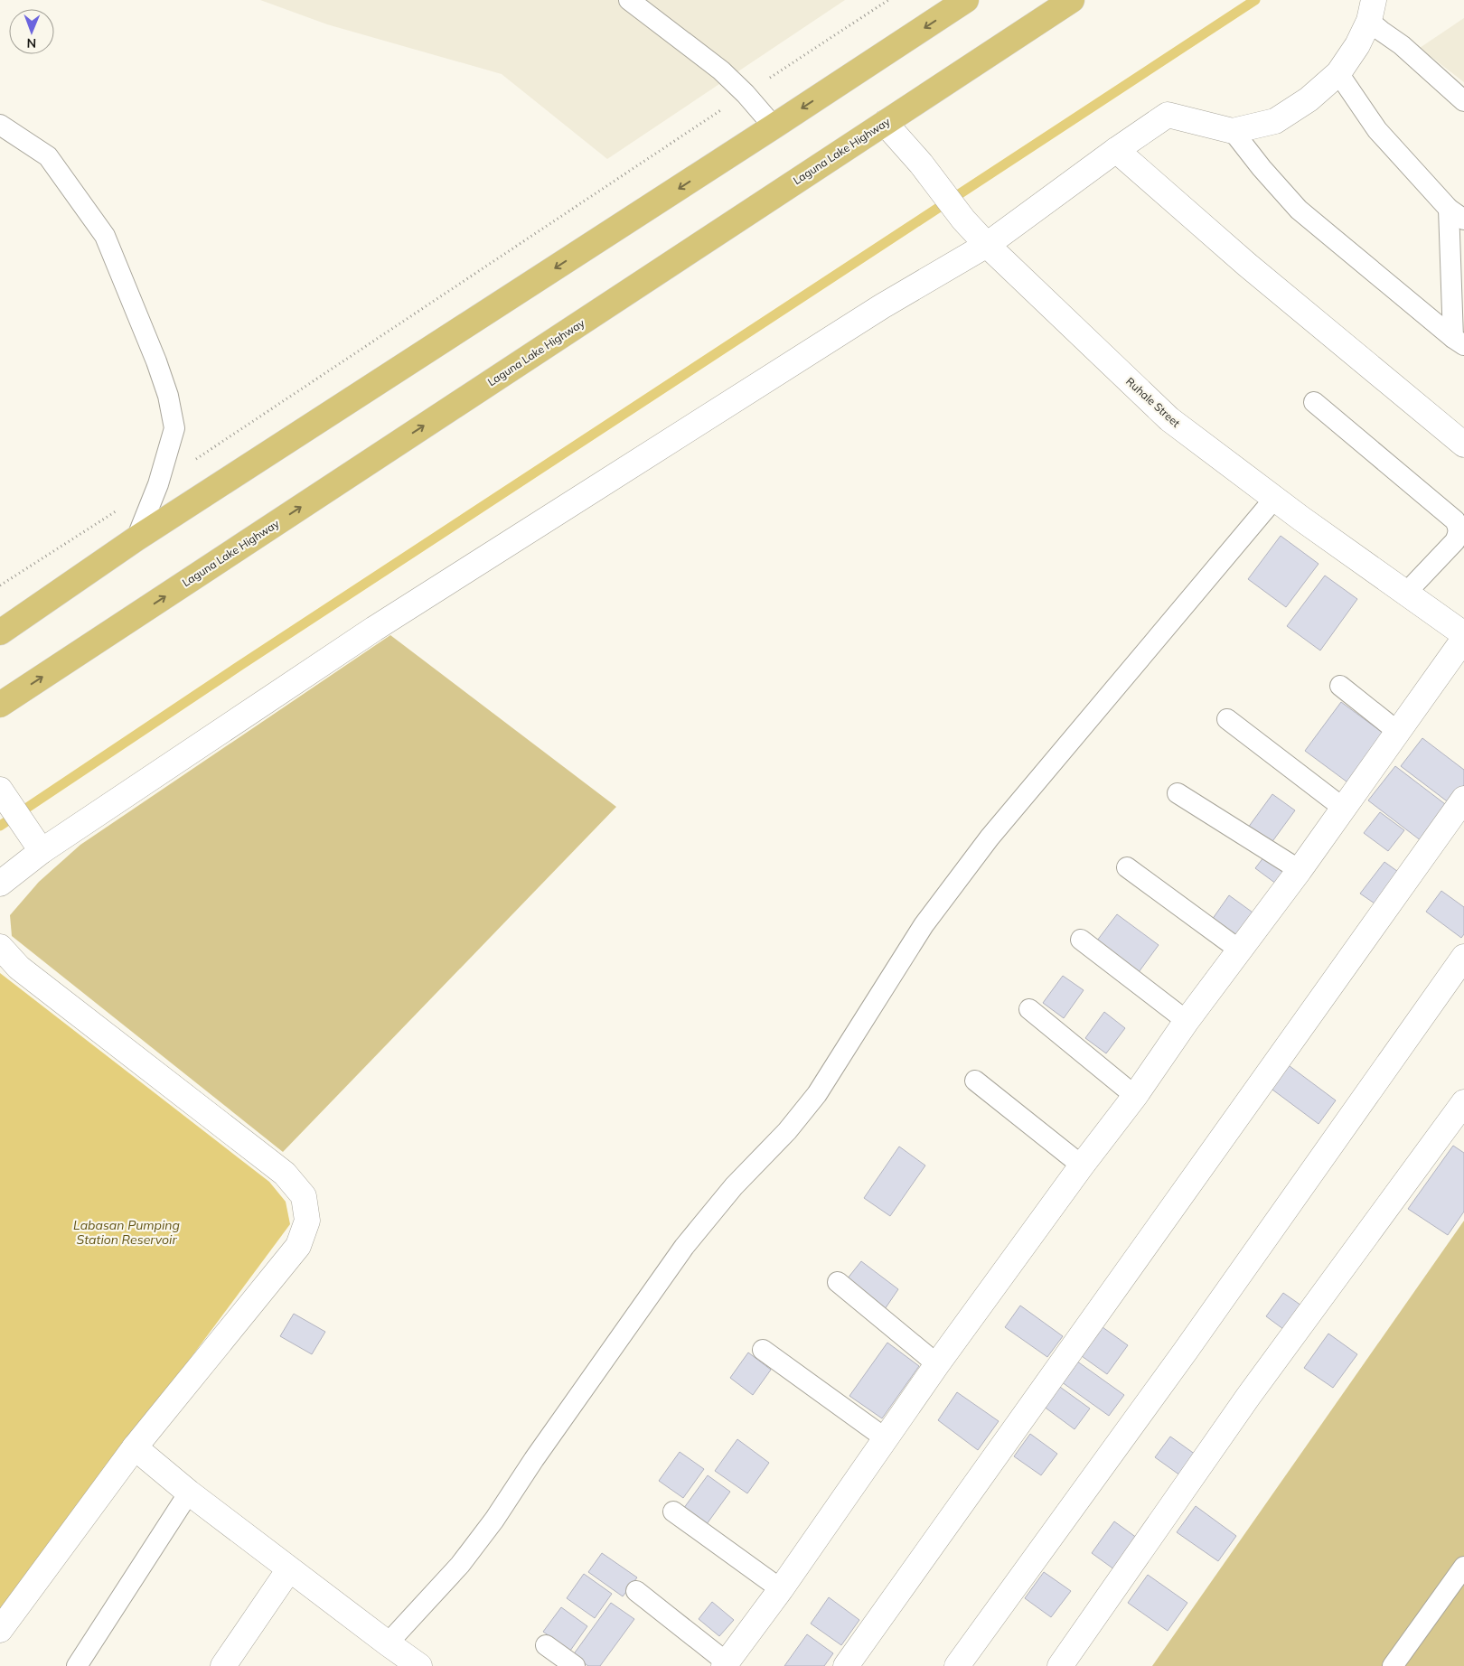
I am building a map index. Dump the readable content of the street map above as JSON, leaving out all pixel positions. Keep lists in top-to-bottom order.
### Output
{
  "streets": {
    "main road": ["Laguna Lake Highway"],
    "street": ["Ruhale Street"]
  },
  "crossings": [
    ["Laguna Lake Highway", "Ruhale Street"]
  ],
  "water": ["Labasan Pumping Station Reservoir"],
  "north": "bottom"
}
